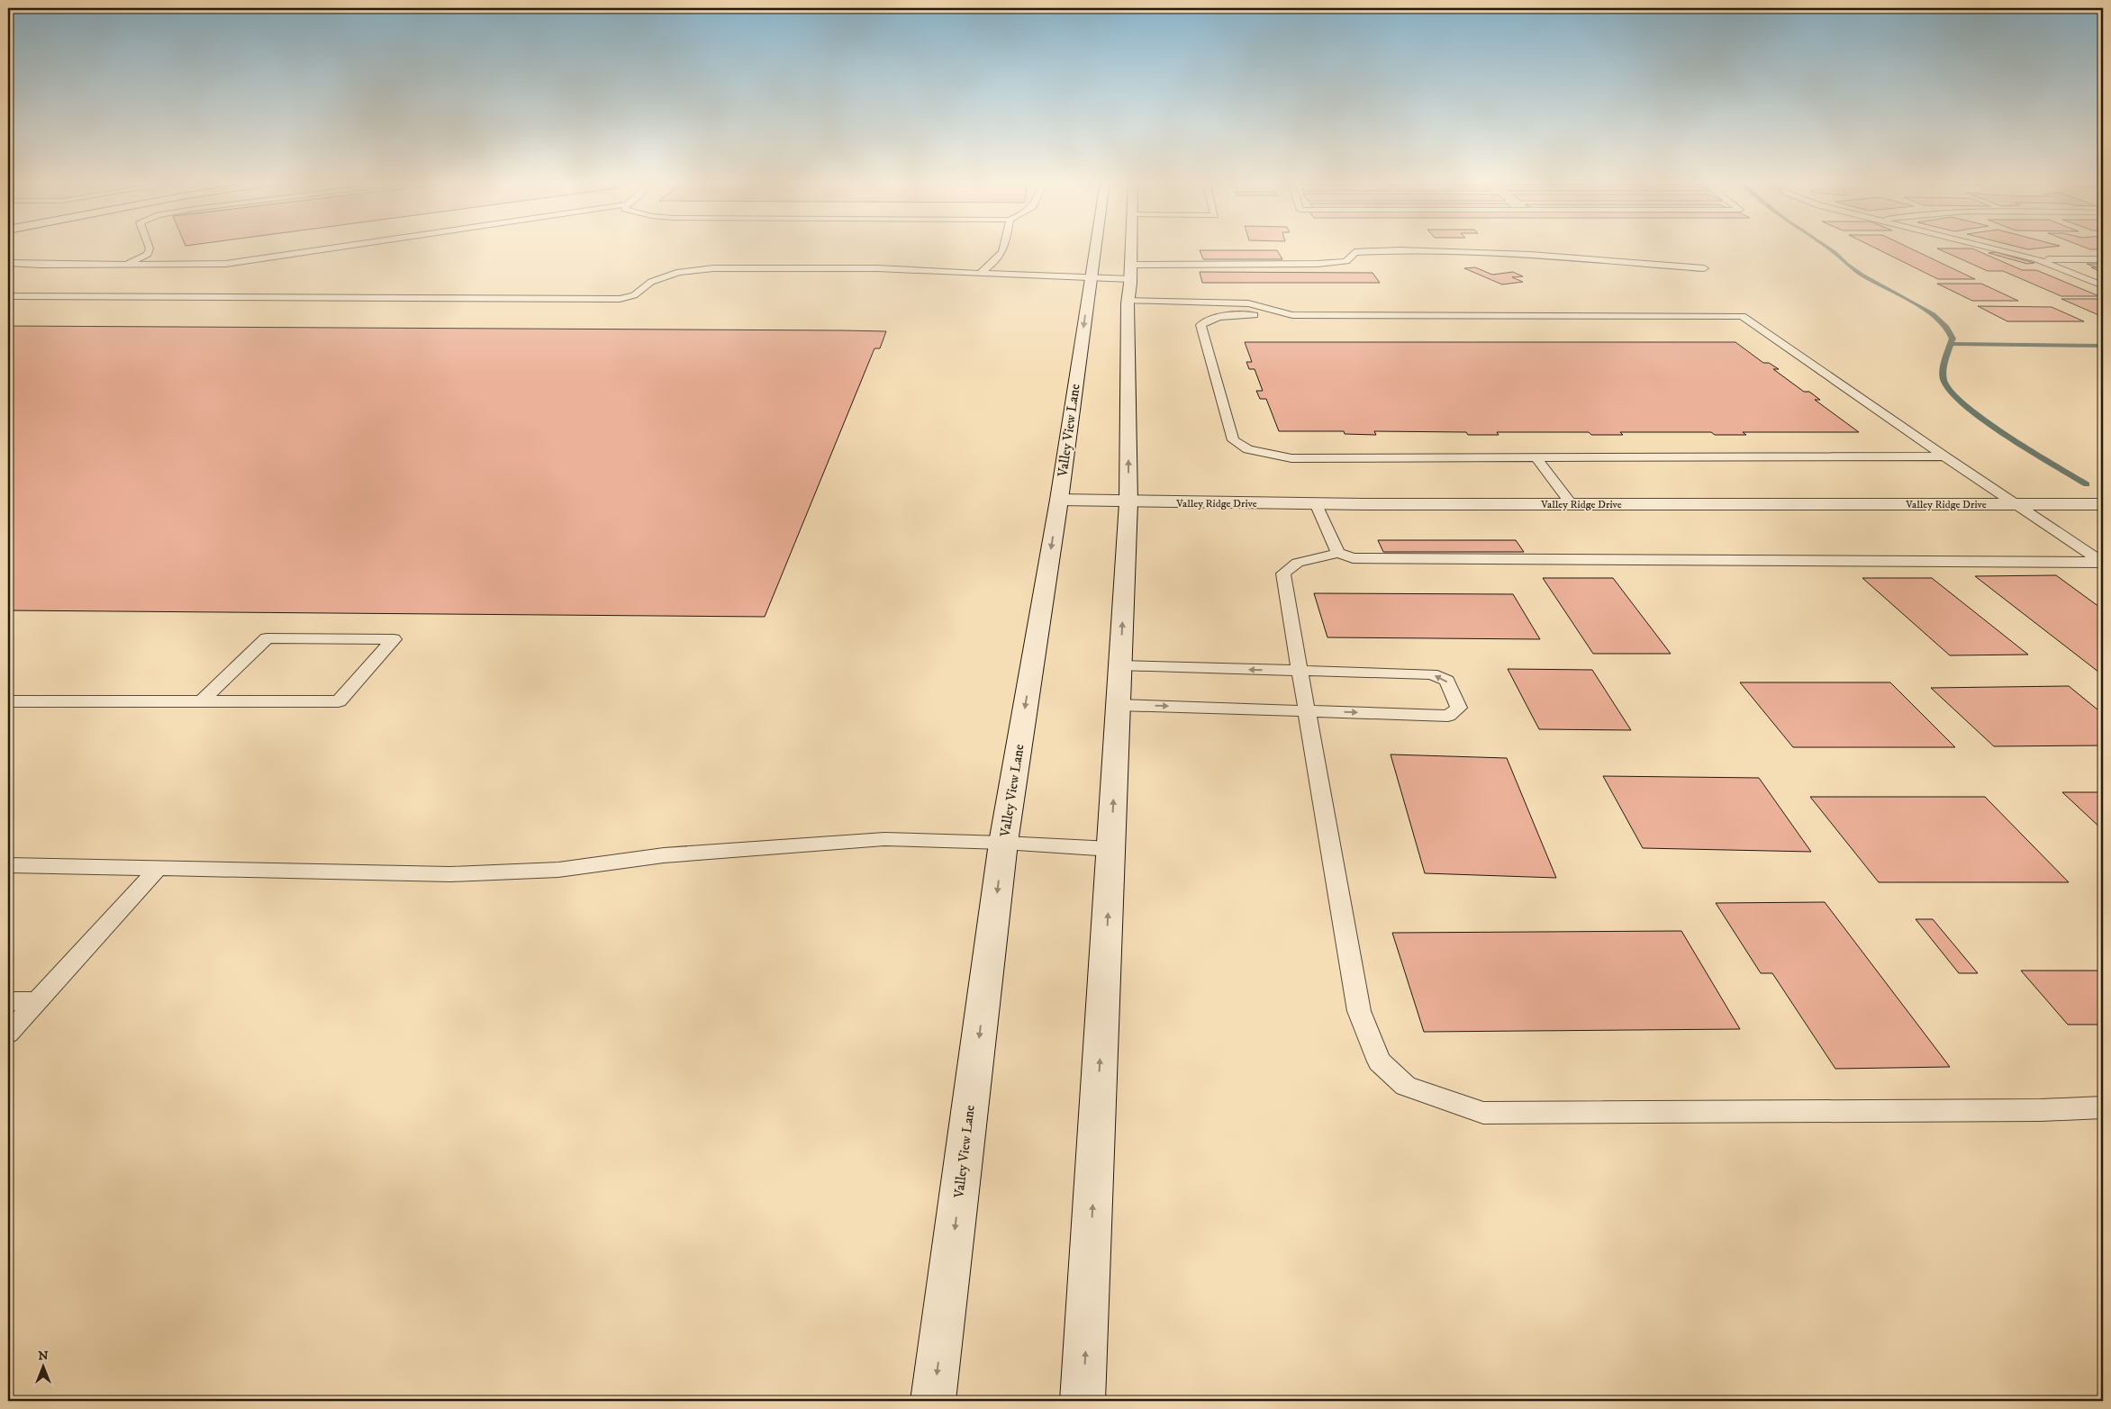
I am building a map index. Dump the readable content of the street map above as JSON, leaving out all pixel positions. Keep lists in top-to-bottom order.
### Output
{
  "streets": {
    "main road": ["Valley View Lane", "Valley Ridge Drive"]
  },
  "crossings": [
    ["Valley View Lane", "Valley Ridge Drive"]
  ],
  "north": "top"
}
